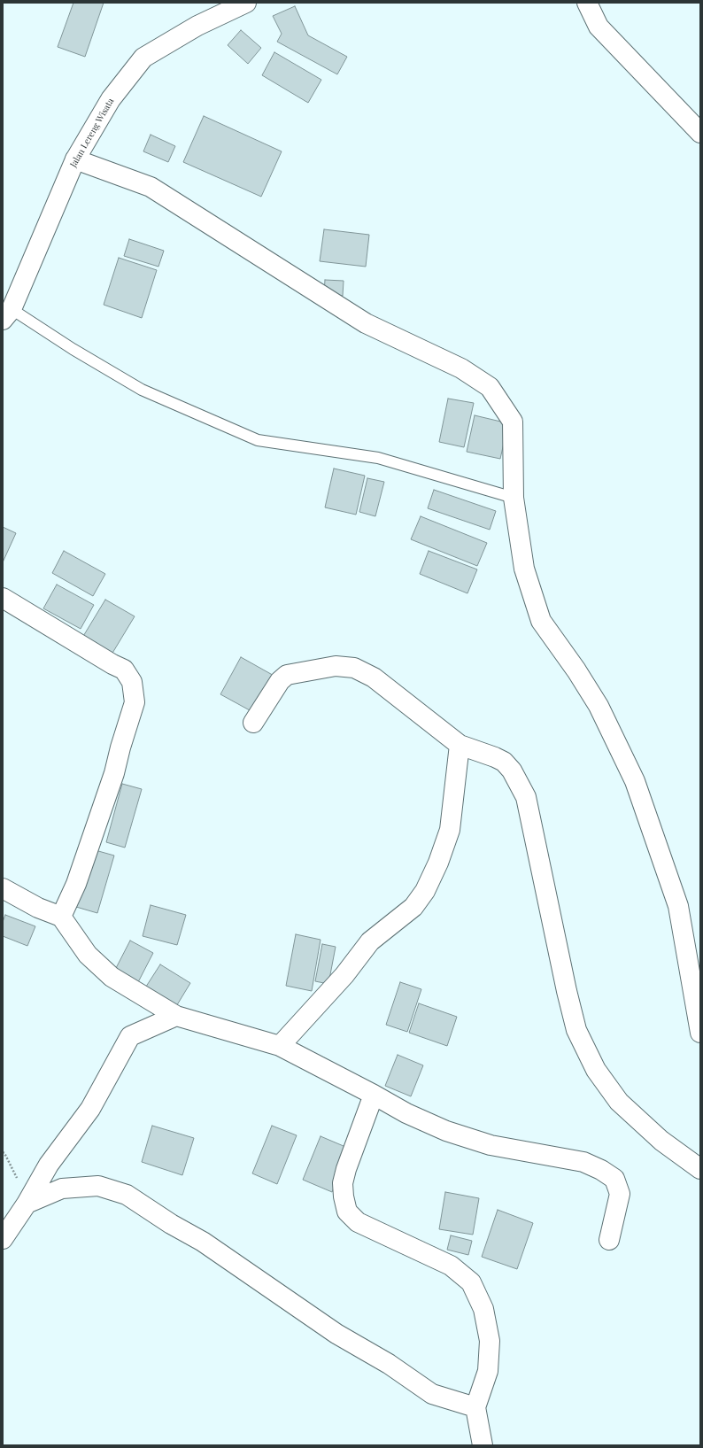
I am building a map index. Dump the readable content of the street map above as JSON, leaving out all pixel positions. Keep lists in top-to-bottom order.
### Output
{
  "streets": {
    "street": ["Jalan Lereng Wisata"]
  }
}
